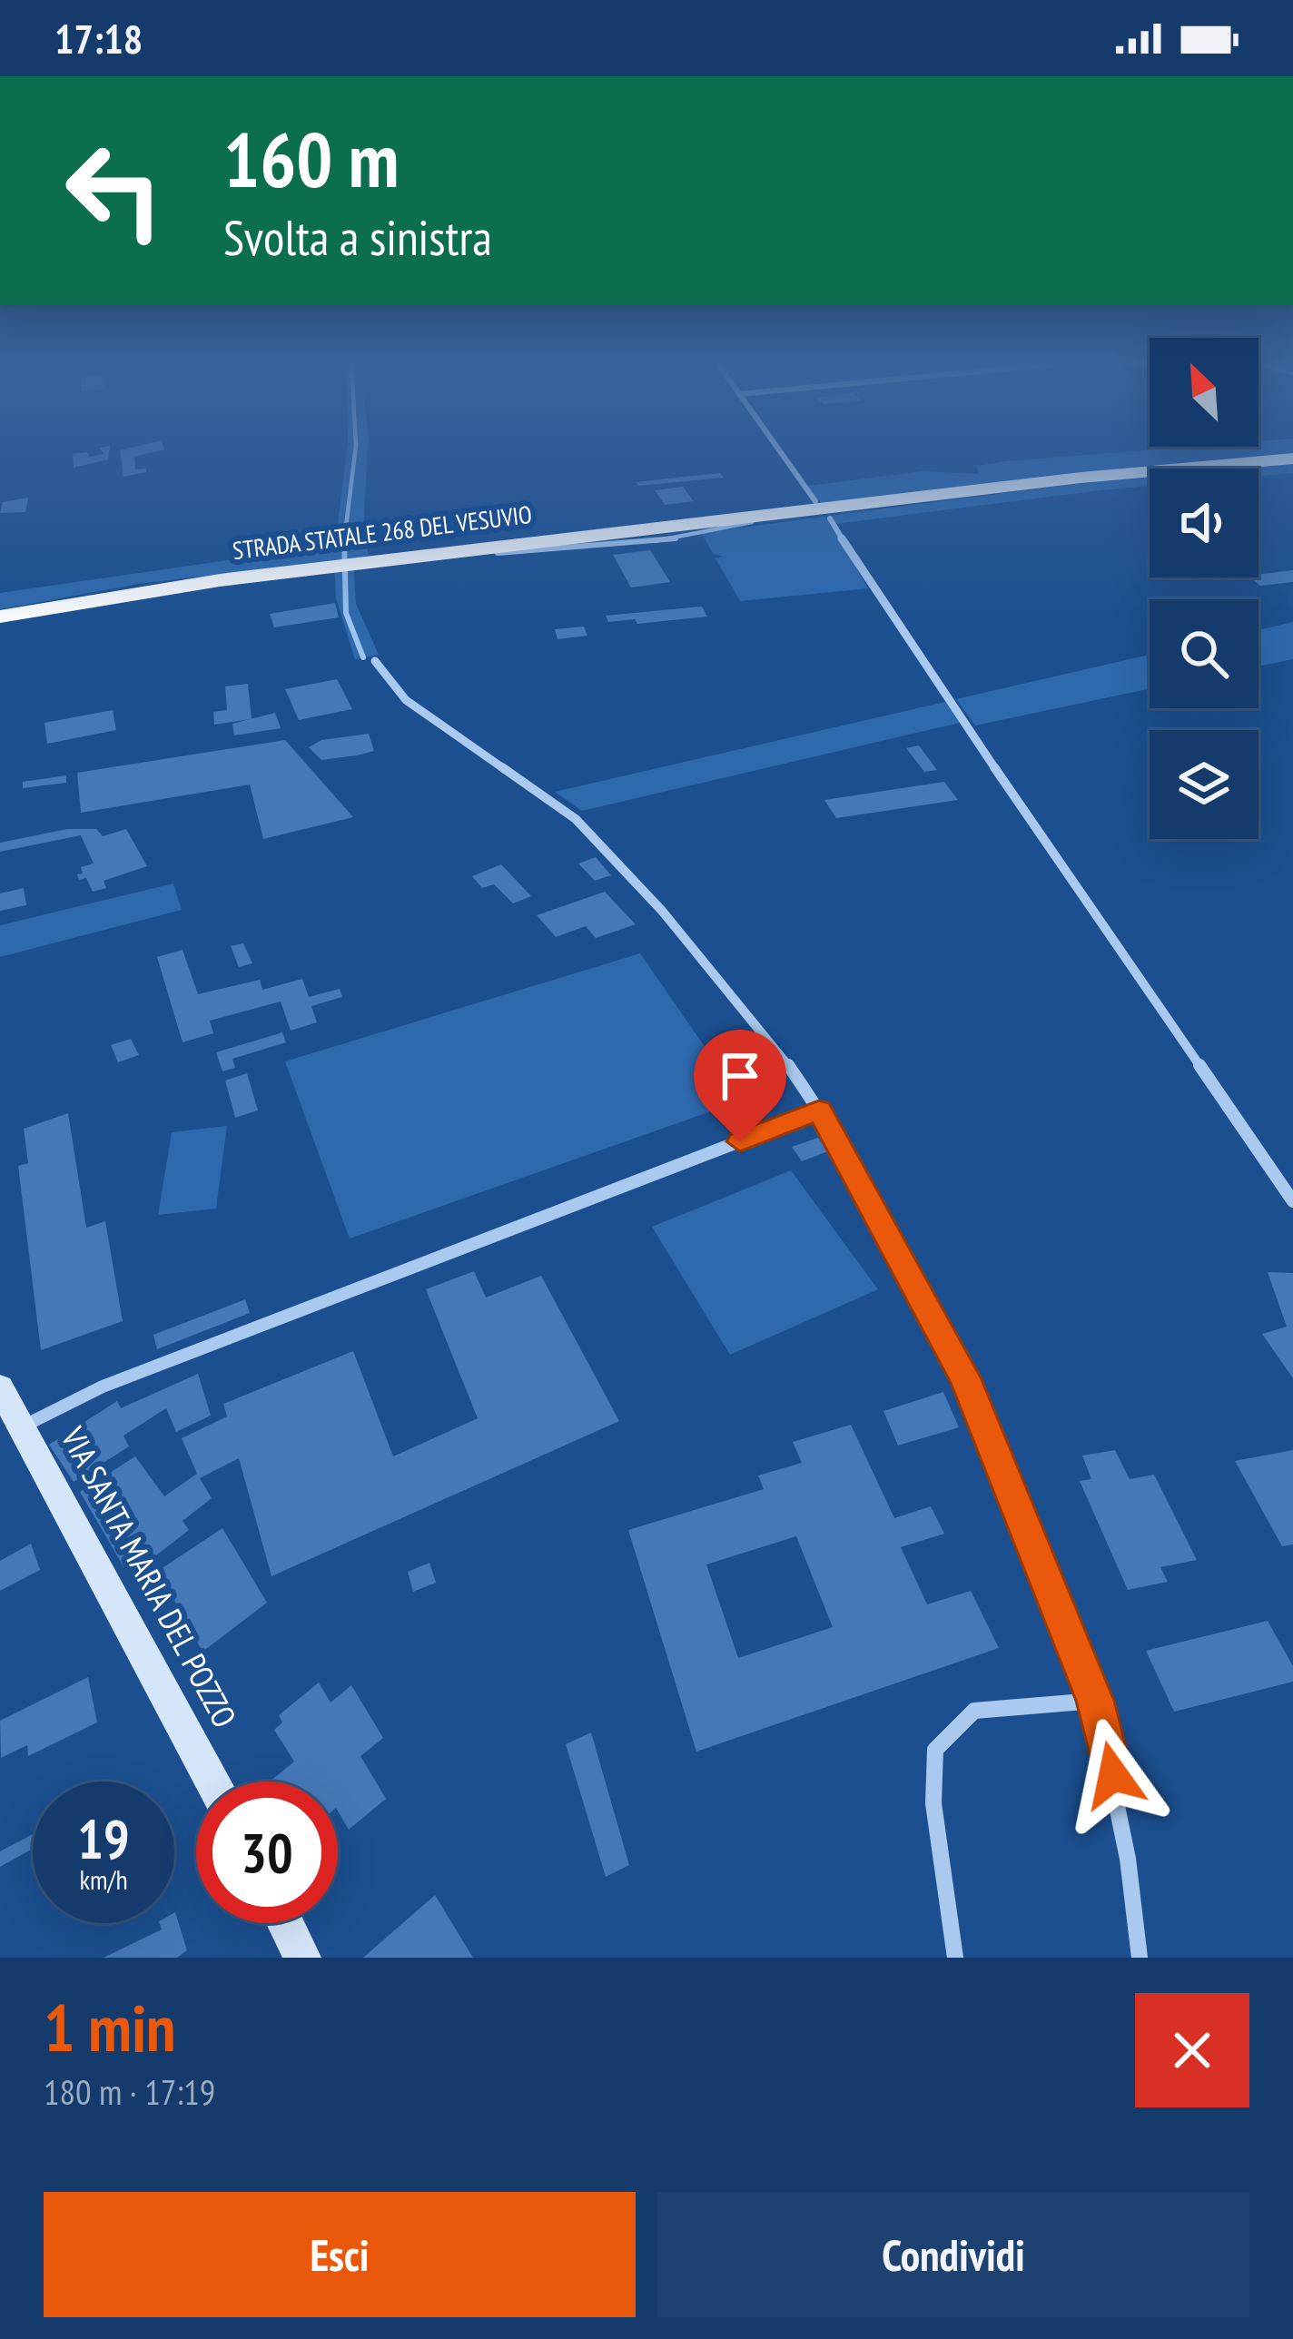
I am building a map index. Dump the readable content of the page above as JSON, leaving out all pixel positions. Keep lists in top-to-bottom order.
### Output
{
  "streets": {
    "highway": ["STRADA STATALE 268 DEL VESUVIO"],
    "street": ["VIA SANTA MARIA DEL POZZO"]
  },
  "north": "top left",
  "page": {
    "status": "17:18",
    "turn": ["160 m", "Svolta a sinistra"],
    "speed": "19 km/h",
    "limit": "30",
    "heading": ["1 min", "180 m · 17:19"],
    "buttons": ["Esci", "Condividi"]
  }
}
